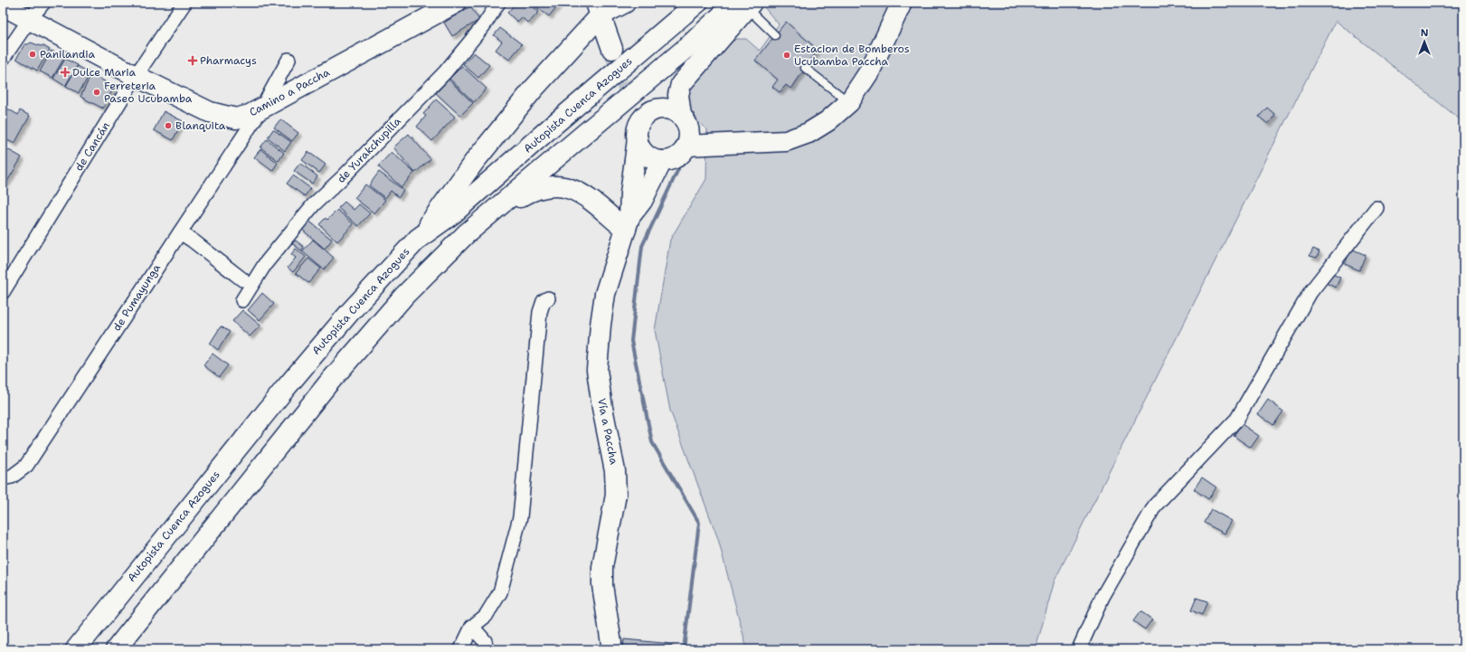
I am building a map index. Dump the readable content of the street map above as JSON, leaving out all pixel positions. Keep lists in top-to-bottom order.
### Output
{
  "streets": {
    "main road": ["Camino a Paccha", "Autopista Cuenca Azogues", "Vía a Paccha"],
    "street": ["de Cancán", "de Yurakchupilla", "de Pumayunga"]
  },
  "crossings": [
    ["Camino a Paccha", "de Cancán"],
    ["Camino a Paccha", "de Pumayunga"]
  ],
  "places": {
    "other": [
      "Panilandia",
      "Estacion de Bomberos Ucubamba Paccha",
      "Ferreteria Paseo Ucubamba",
      "Blanquita"
    ],
    "health": ["Pharmacys", "Dulce Maria"]
  },
  "north": "top"
}
